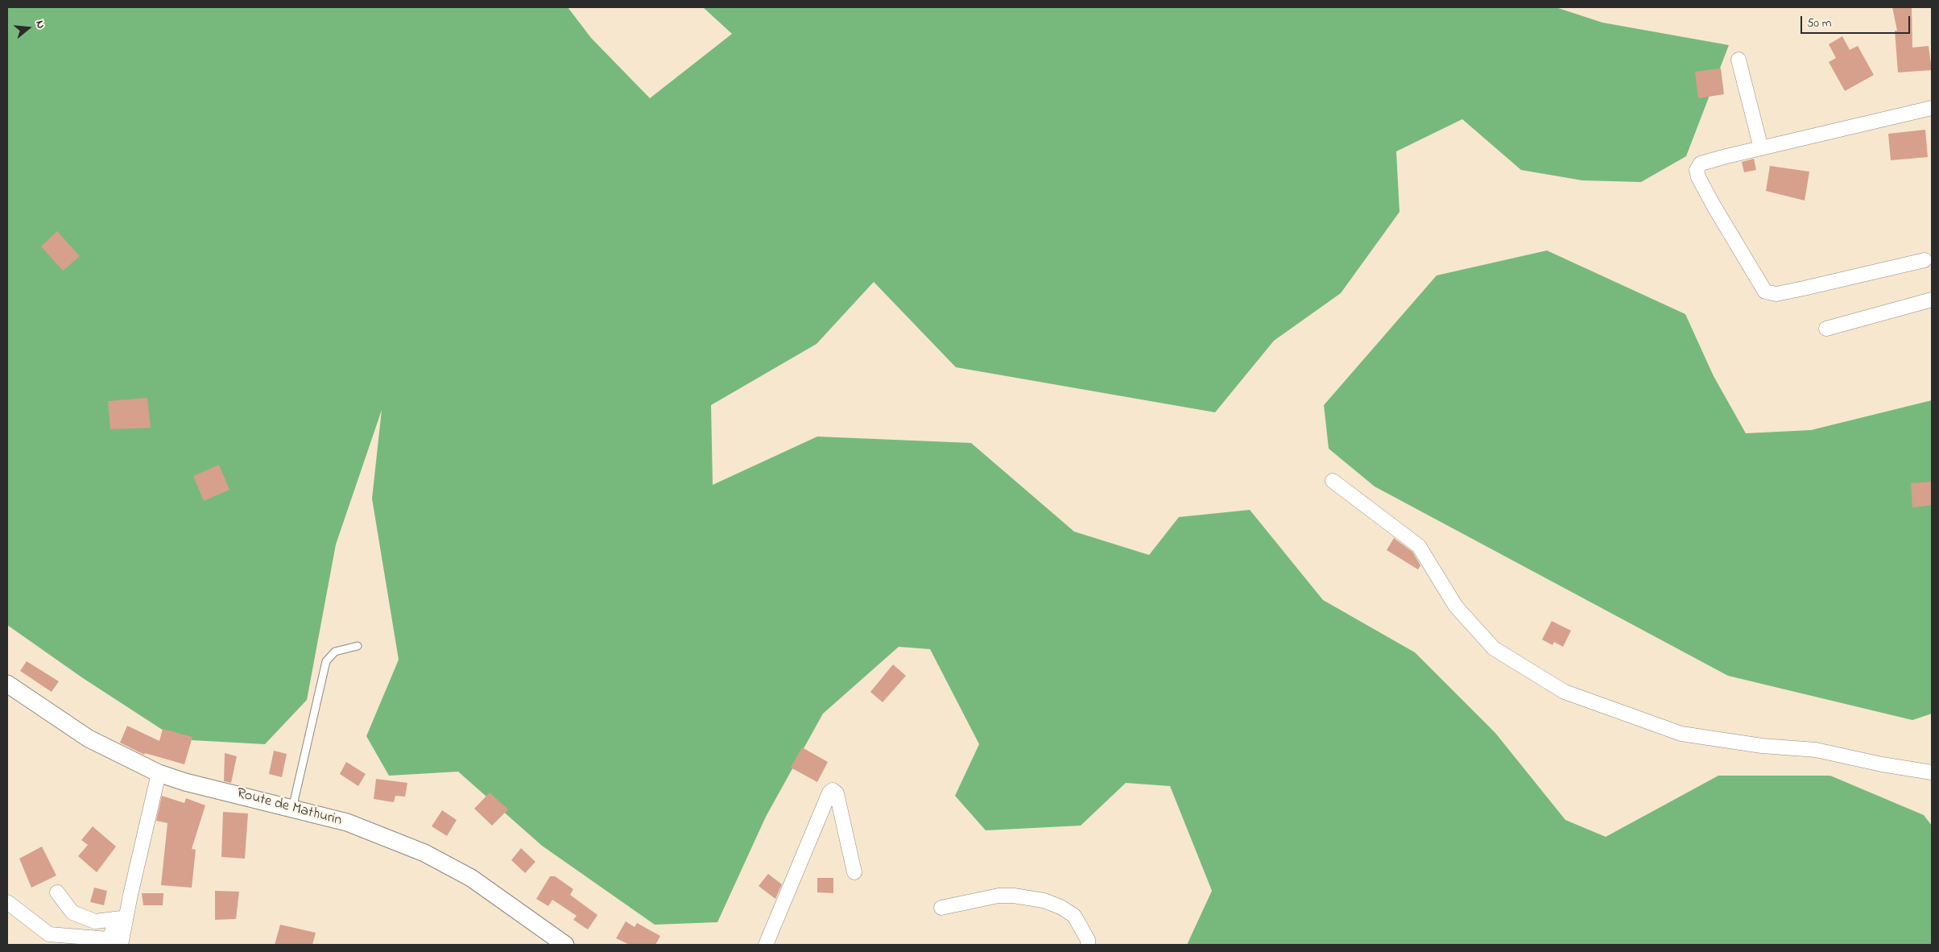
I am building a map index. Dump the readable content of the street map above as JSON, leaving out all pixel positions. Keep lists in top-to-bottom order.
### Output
{
  "streets": {
    "street": ["Route de Mathurin"]
  },
  "scale_bar": "50 m",
  "north": "right"
}
